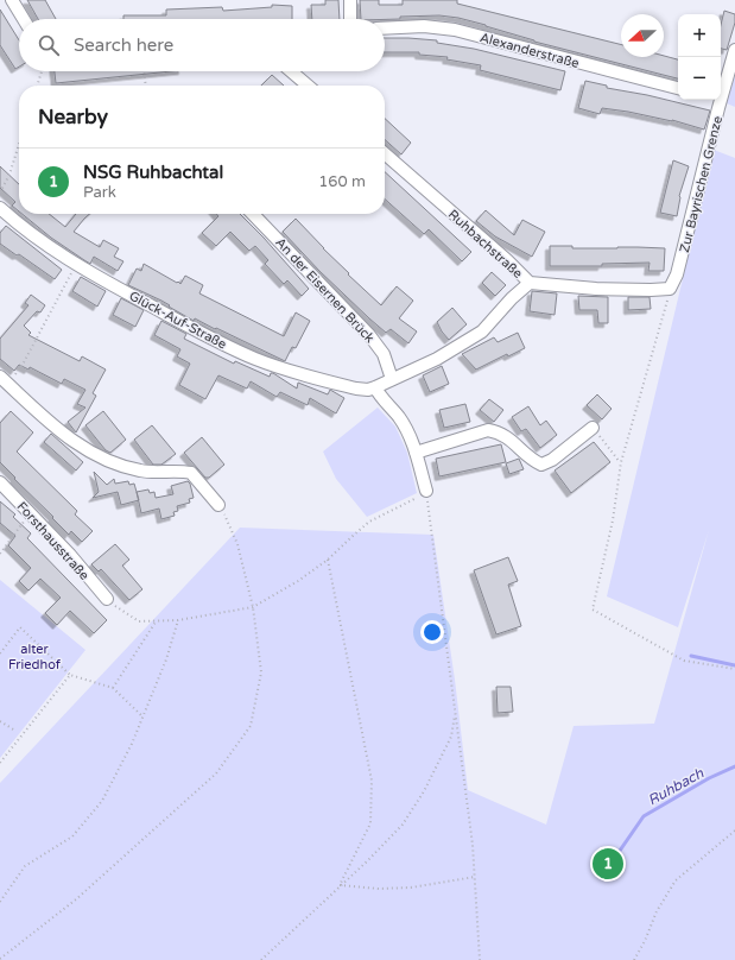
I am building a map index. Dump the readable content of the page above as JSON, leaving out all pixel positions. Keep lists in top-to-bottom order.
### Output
{
  "streets": {
    "street": [
      "Alexanderstraße",
      "Zur Bayrischen Grenze",
      "Ruhbachstraße",
      "An der Eisernen Brück",
      "Glück-Auf-Straße",
      "Forsthausstraße"
    ]
  },
  "crossings": [
    ["Zur Bayrischen Grenze", "Ruhbachstraße"]
  ],
  "water": ["Ruhbach"],
  "parks": ["alter Friedhof"],
  "north": "left",
  "page": {
    "map_buttons": ["+", "−"],
    "search": "Search here",
    "heading": "Nearby",
    "list": [
      {
        "mark": "1",
        "name": "NSG Ruhbachtal",
        "note": "Park",
        "value": "160 m"
      }
    ],
    "pins": "1"
  }
}
